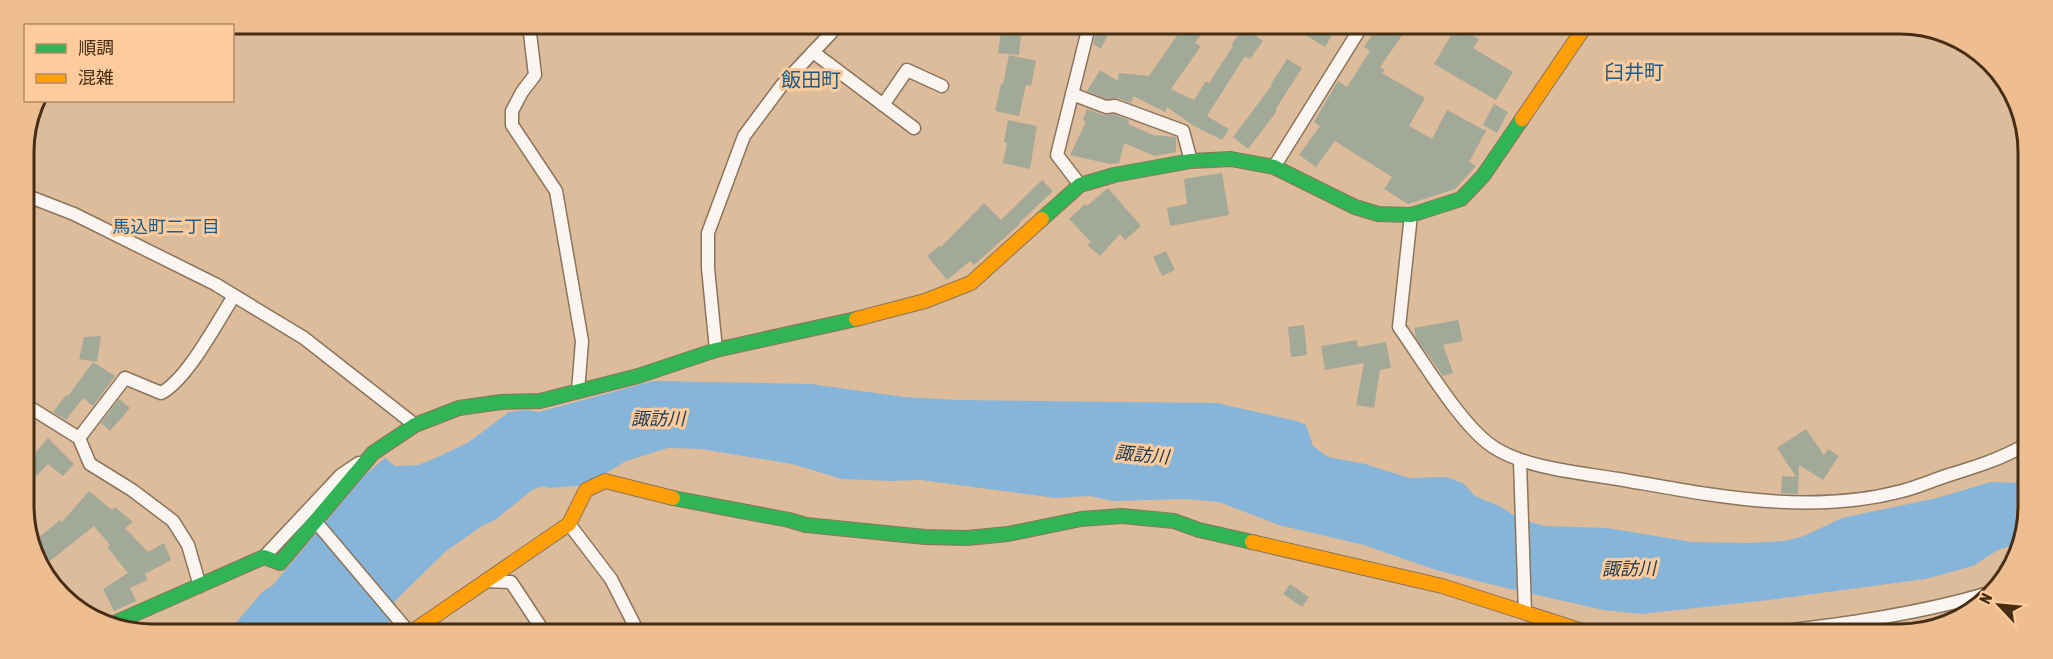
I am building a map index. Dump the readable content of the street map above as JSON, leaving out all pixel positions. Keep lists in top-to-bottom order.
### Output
{
  "districts": ["臼井町", "飯田町", "馬込町二丁目"],
  "water": ["諏訪川"],
  "legend": ["順調", "混雑"],
  "north": "top left"
}
